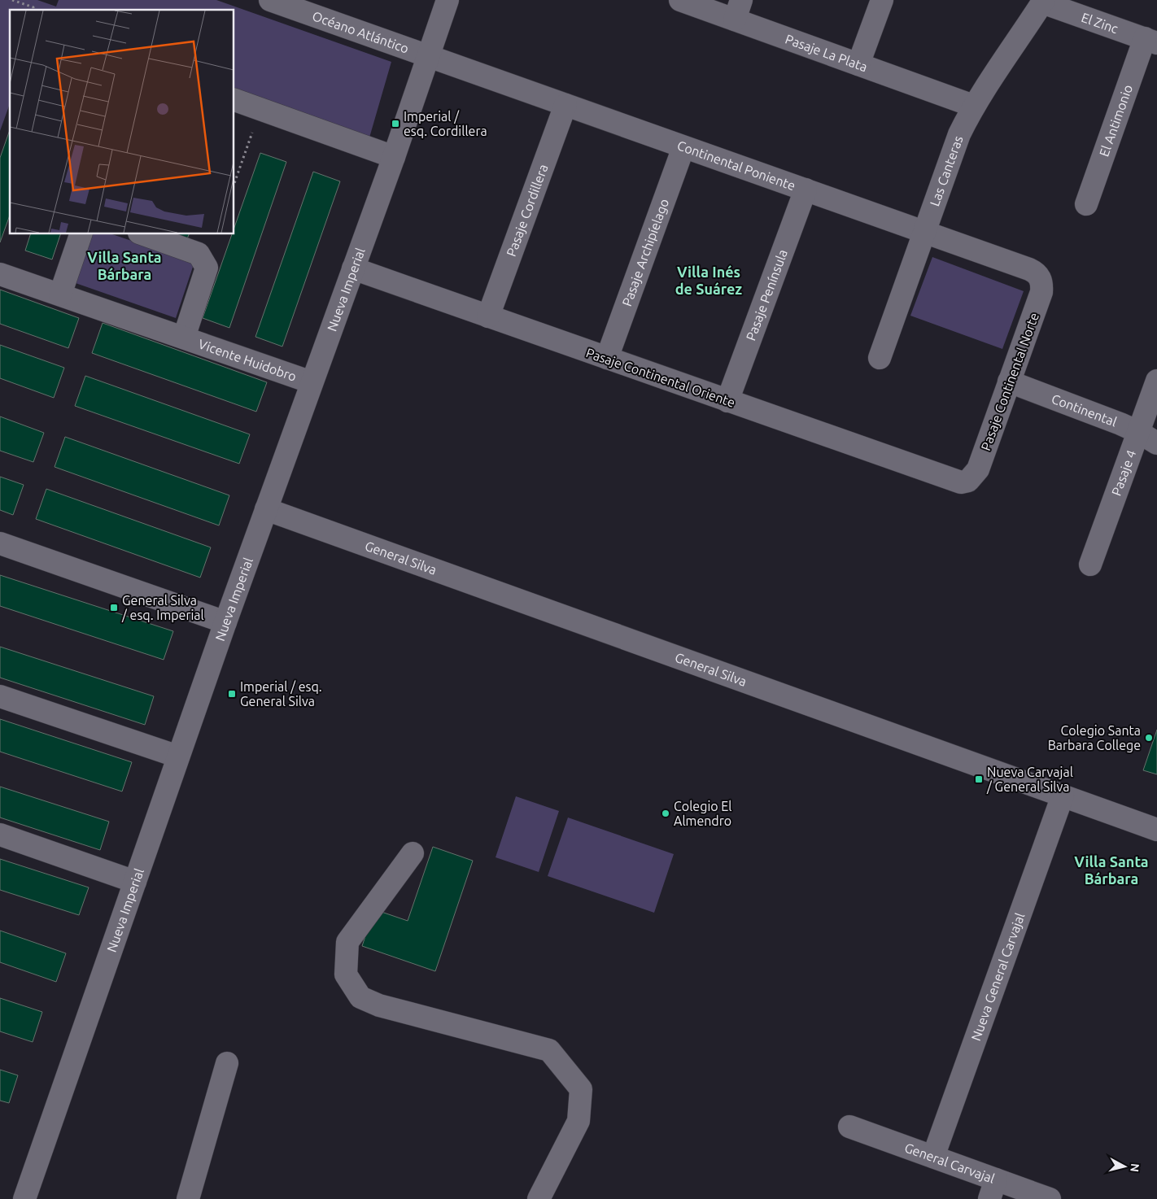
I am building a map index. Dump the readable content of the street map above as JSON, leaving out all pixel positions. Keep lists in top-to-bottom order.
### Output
{
  "streets": {
    "street": [
      "El Zinc",
      "Océano Atlántico",
      "Pasaje La Plata",
      "El Antimonio",
      "Continental Poniente",
      "Las Canteras",
      "Pasaje Cordillera",
      "Pasaje Archipíelago",
      "Nueva Imperial",
      "Pasaje Península",
      "Vicente Huidobro",
      "Pasaje Continental Oriente",
      "Pasaje Continental Norte",
      "Continental",
      "Pasaje 4",
      "General Silva",
      "Nueva General Carvajal",
      "General Carvajal"
    ]
  },
  "crossings": [
    ["El Zinc", "El Antimonio"],
    ["El Zinc", "Las Canteras"],
    ["Océano Atlántico", "Continental Poniente"],
    ["Océano Atlántico", "Nueva Imperial"],
    ["Pasaje La Plata", "Las Canteras"],
    ["Continental Poniente", "Las Canteras"],
    ["Continental Poniente", "Pasaje Cordillera"],
    ["Continental Poniente", "Pasaje Archipíelago"],
    ["Continental Poniente", "Nueva Imperial"],
    ["Continental Poniente", "Pasaje Península"],
    ["Continental Poniente", "Pasaje Continental Norte"],
    ["Pasaje Cordillera", "Pasaje Continental Oriente"],
    ["Pasaje Archipíelago", "Pasaje Continental Oriente"],
    ["Nueva Imperial", "Vicente Huidobro"],
    ["Nueva Imperial", "Pasaje Continental Oriente"],
    ["Nueva Imperial", "General Silva"],
    ["Pasaje Península", "Pasaje Continental Oriente"],
    ["Pasaje Continental Oriente", "Pasaje Continental Norte"],
    ["Pasaje Continental Norte", "Continental"],
    ["Continental", "Pasaje 4"],
    ["General Silva", "Nueva General Carvajal"],
    ["Nueva General Carvajal", "General Carvajal"]
  ],
  "districts": ["Villa Santa Bárbara", "Villa Inés de Suárez", "Villa Santa Bárbara"],
  "places": {
    "transit": [
      "Imperial / esq. Cordillera",
      "General Silva / esq. Imperial",
      "Imperial / esq. General Silva",
      "Nueva Carvajal / General Silva"
    ],
    "other": ["Colegio Santa Barbara College", "Colegio El Almendro"]
  },
  "north": "right"
}
